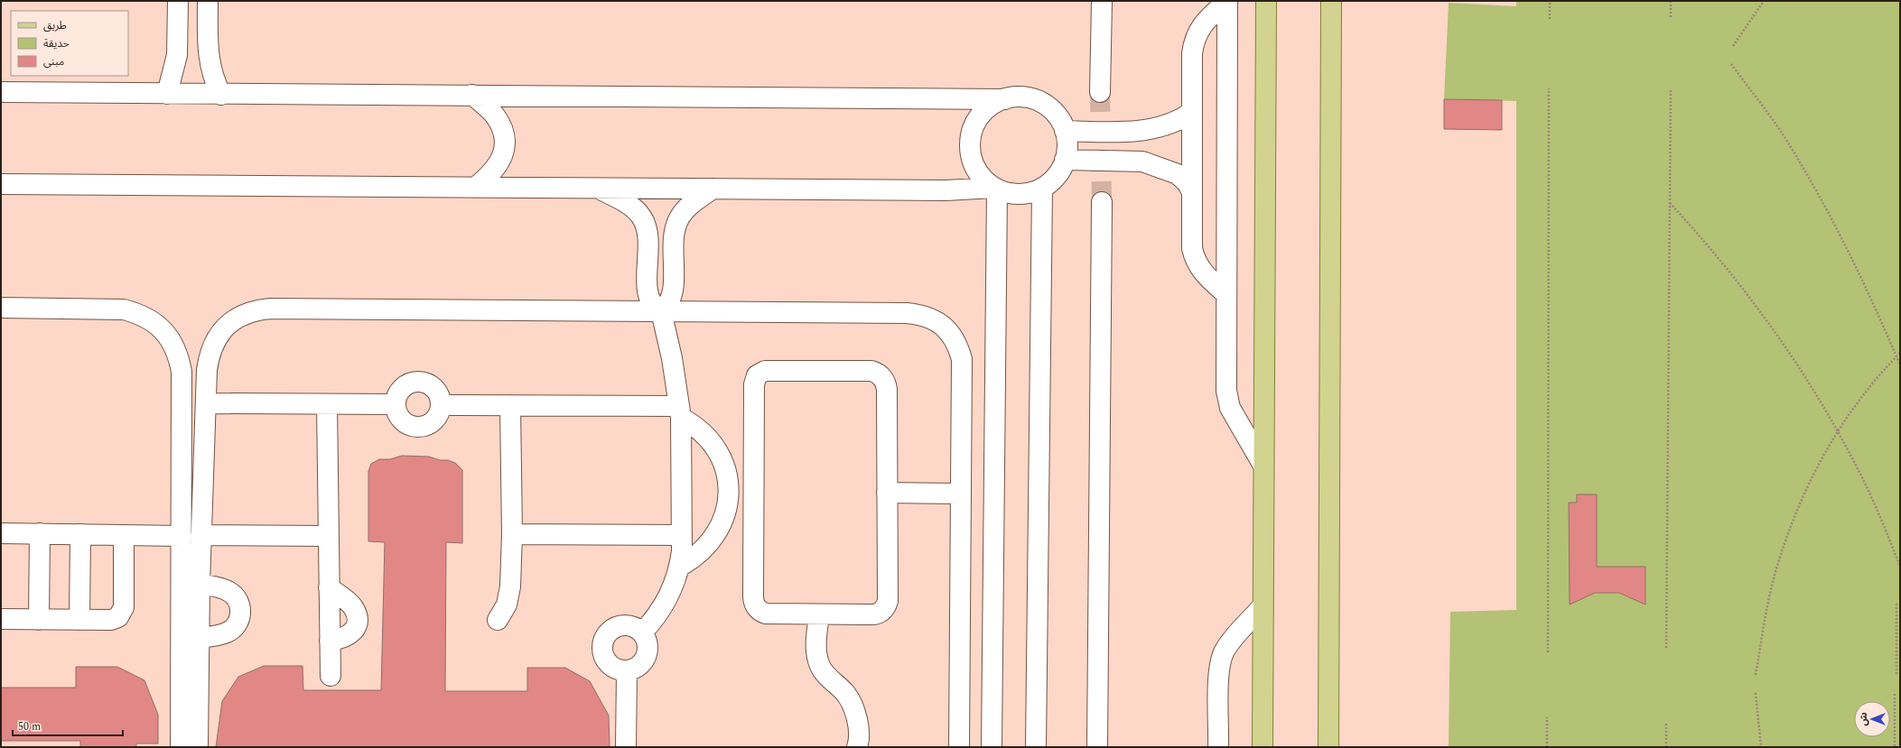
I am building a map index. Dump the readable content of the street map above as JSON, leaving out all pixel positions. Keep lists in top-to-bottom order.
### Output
{
  "legend": ["طريق", "حديقة", "مبنى"],
  "scale_bar": "50 m",
  "north": "left"
}
